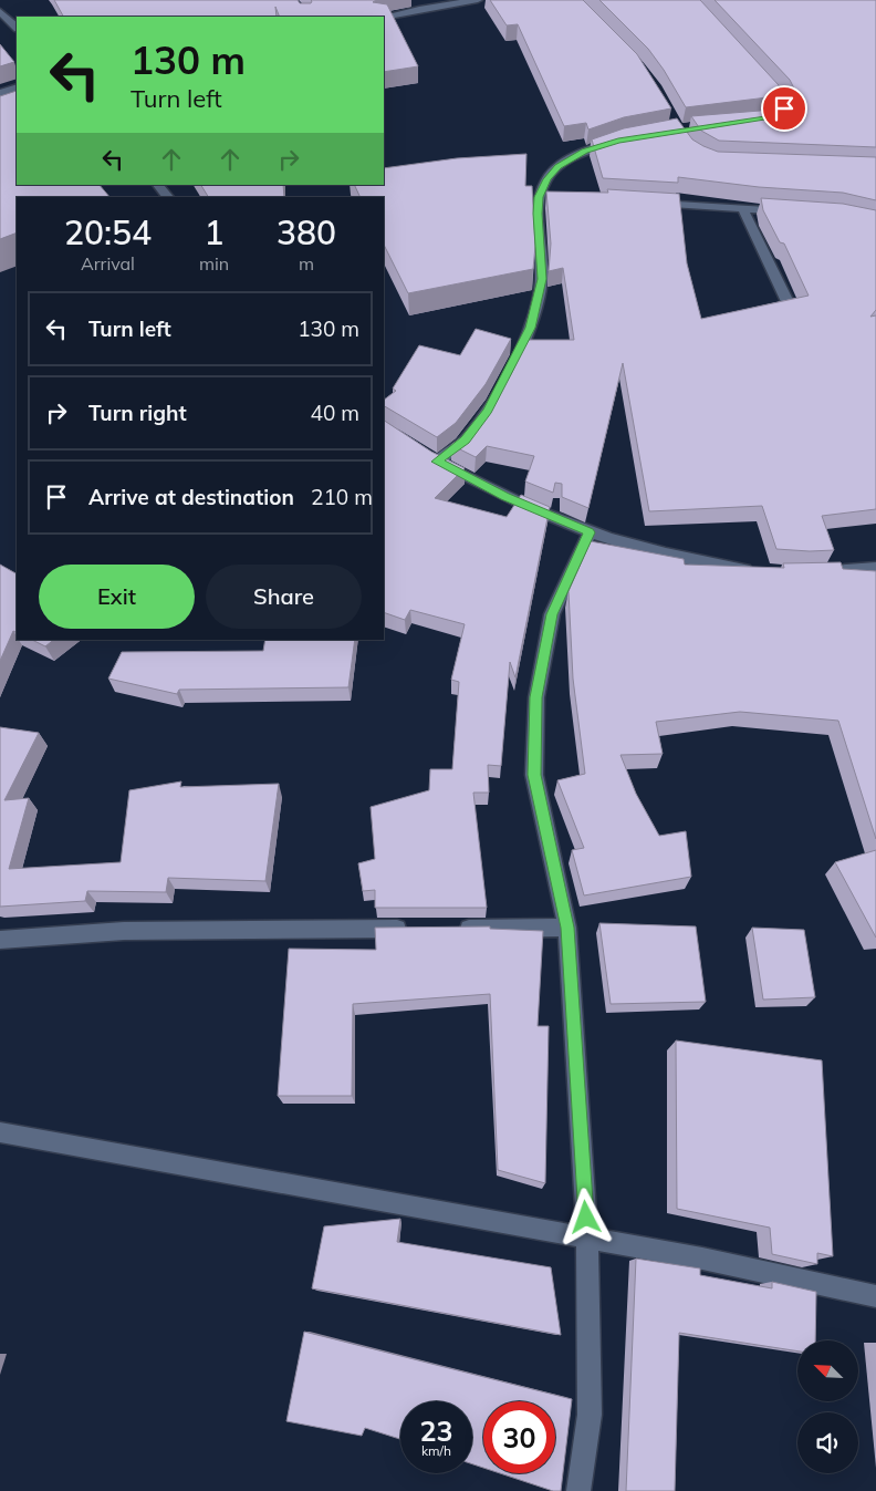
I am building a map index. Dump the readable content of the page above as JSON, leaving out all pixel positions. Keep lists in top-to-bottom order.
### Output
{
  "north": "top left",
  "page": {
    "turn": ["130 m", "Turn left"],
    "eta": [
      "20:54",
      "Arrival",
      "1",
      "min",
      "380",
      "m"
    ],
    "list": [
      {
        "name": "Turn left",
        "value": "130 m"
      },
      {
        "name": "Turn right",
        "value": "40 m"
      },
      {
        "name": "Arrive at destination",
        "value": "210 m"
      }
    ],
    "buttons": ["Exit", "Share"],
    "speed": "23 km/h",
    "limit": "30"
  }
}
